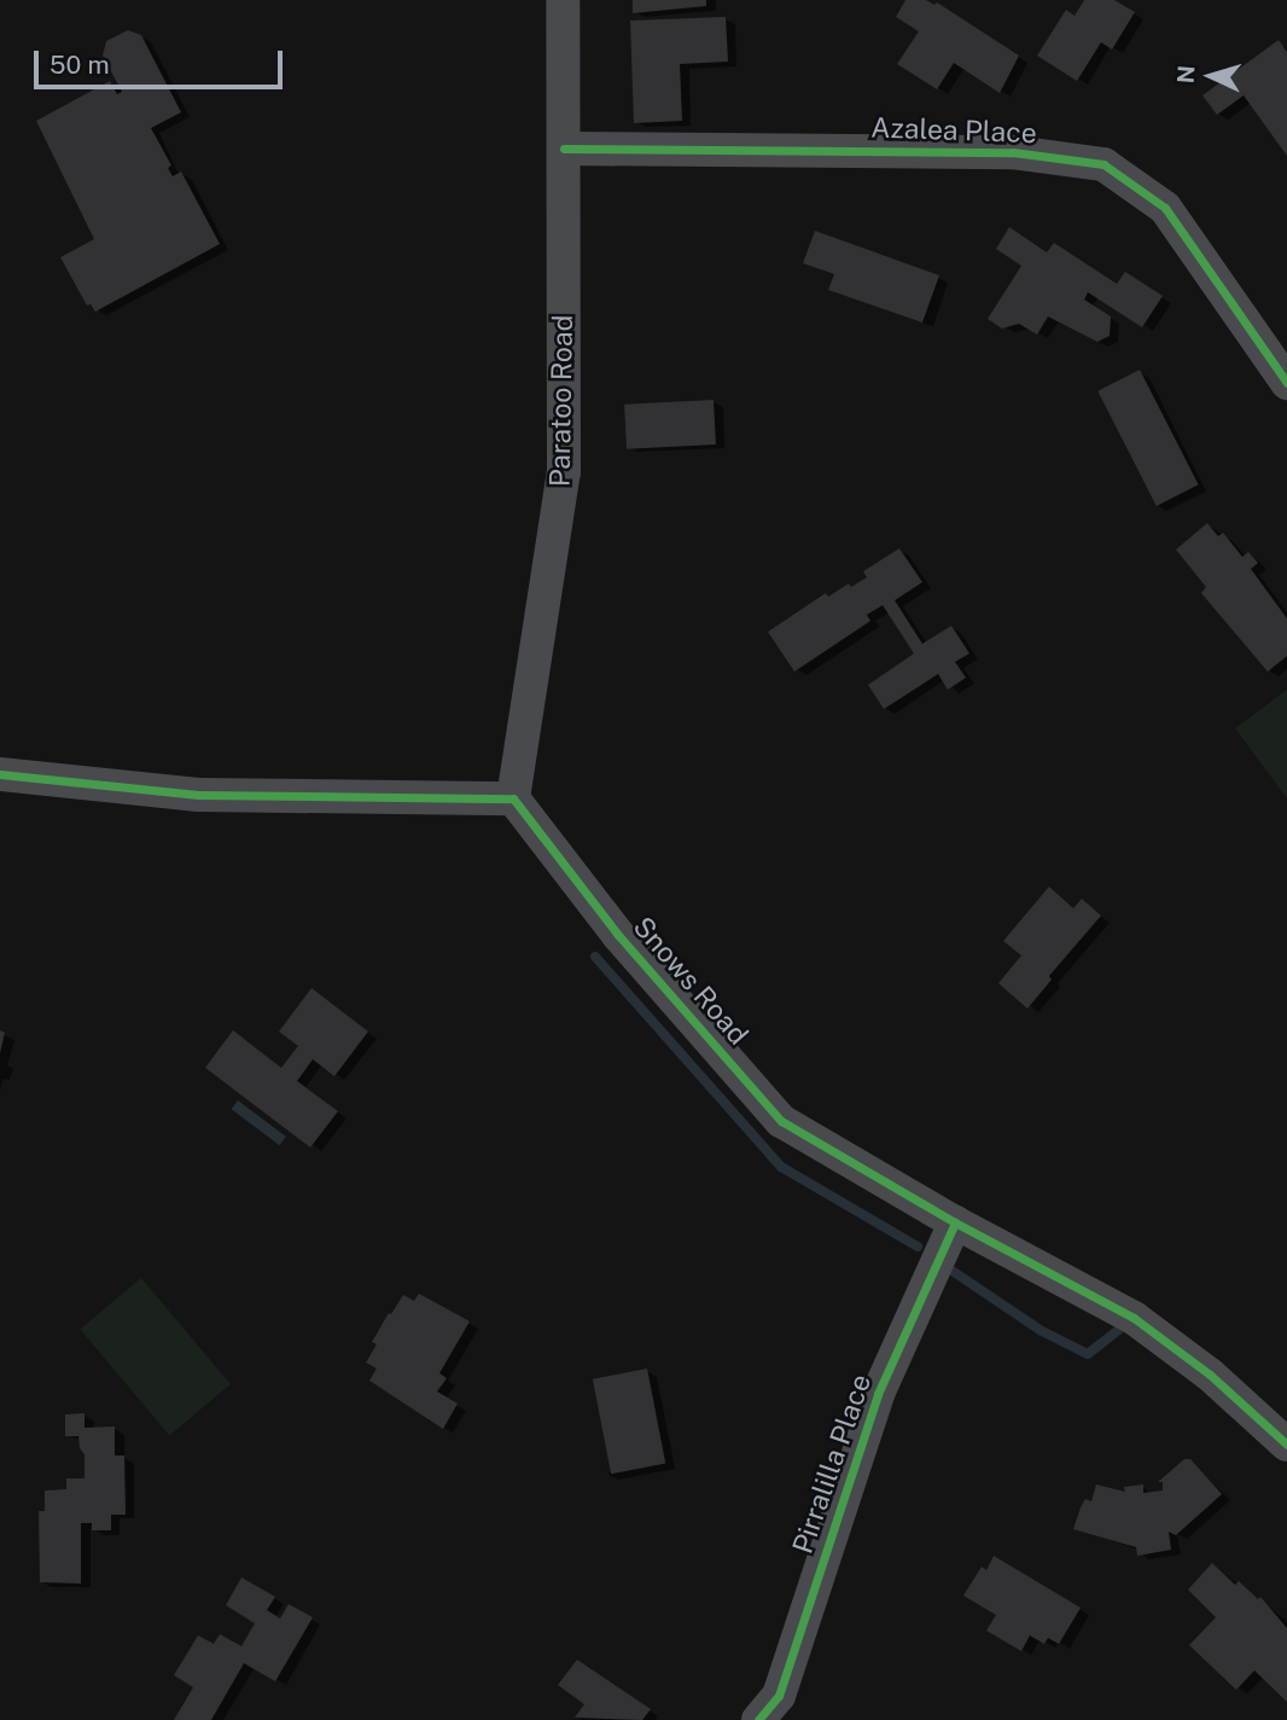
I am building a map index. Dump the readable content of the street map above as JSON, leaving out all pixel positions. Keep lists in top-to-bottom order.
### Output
{
  "streets": {
    "street": [
      "Azalea Place",
      "Paratoo Road",
      "Snows Road",
      "Pirralilla Place"
    ]
  },
  "crossings": [
    ["Azalea Place", "Paratoo Road"],
    ["Paratoo Road", "Snows Road"],
    ["Snows Road", "Pirralilla Place"]
  ],
  "scale_bar": "50 m",
  "north": "left"
}
